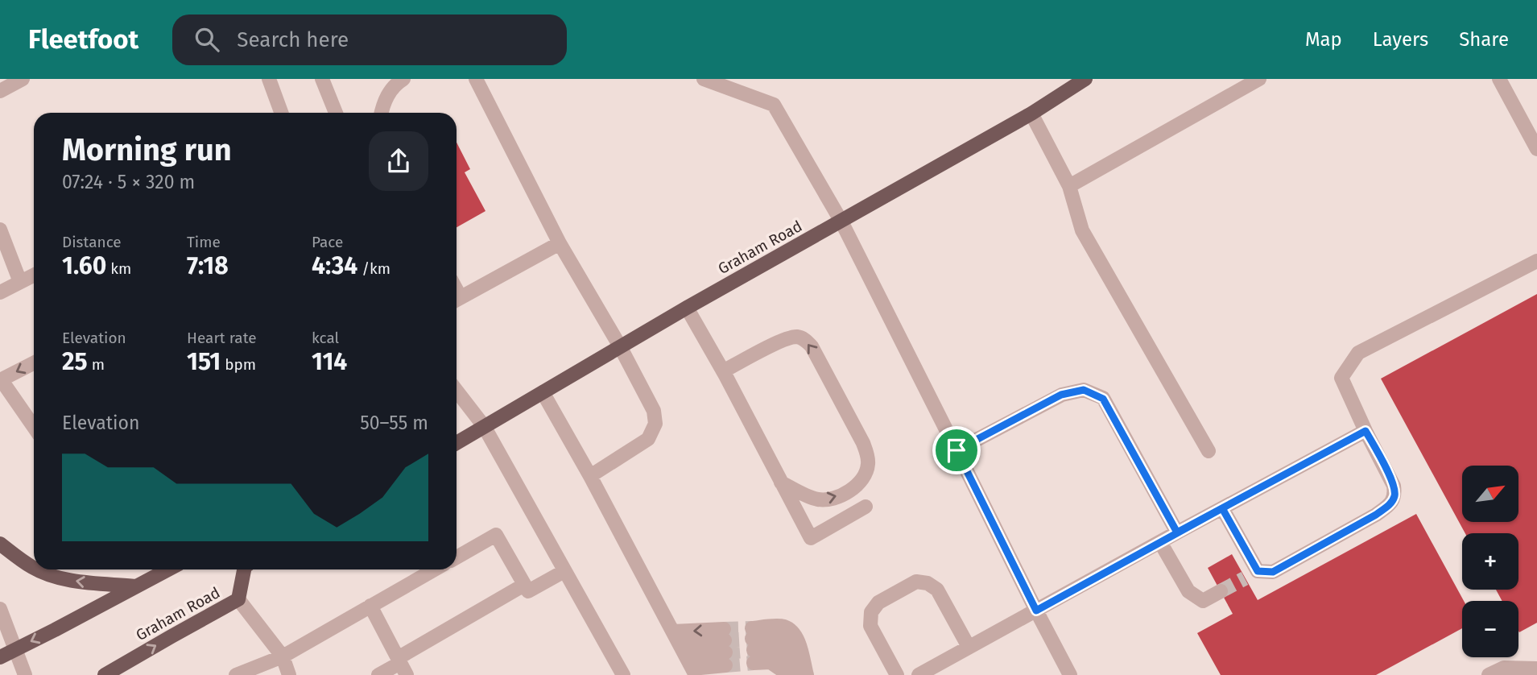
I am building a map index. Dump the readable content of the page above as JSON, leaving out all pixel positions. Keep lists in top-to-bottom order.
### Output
{
  "streets": {
    "main road": ["Graham Road"]
  },
  "north": "top right",
  "page": {
    "header": "Fleetfoot",
    "search": "Search here",
    "nav": ["Map", "Layers", "Share"],
    "heading": ["Morning run", "07:24 · 5 × 320 m"],
    "stats": [
      ["Distance", "1.60 km"],
      ["Time", "7:18"],
      ["Pace", "4:34 /km"],
      ["Elevation", "25 m"],
      ["Heart rate", "151 bpm"],
      ["kcal", "114"]
    ],
    "chart": ["Elevation", "50–55 m"],
    "map_buttons": ["+", "−"]
  }
}
